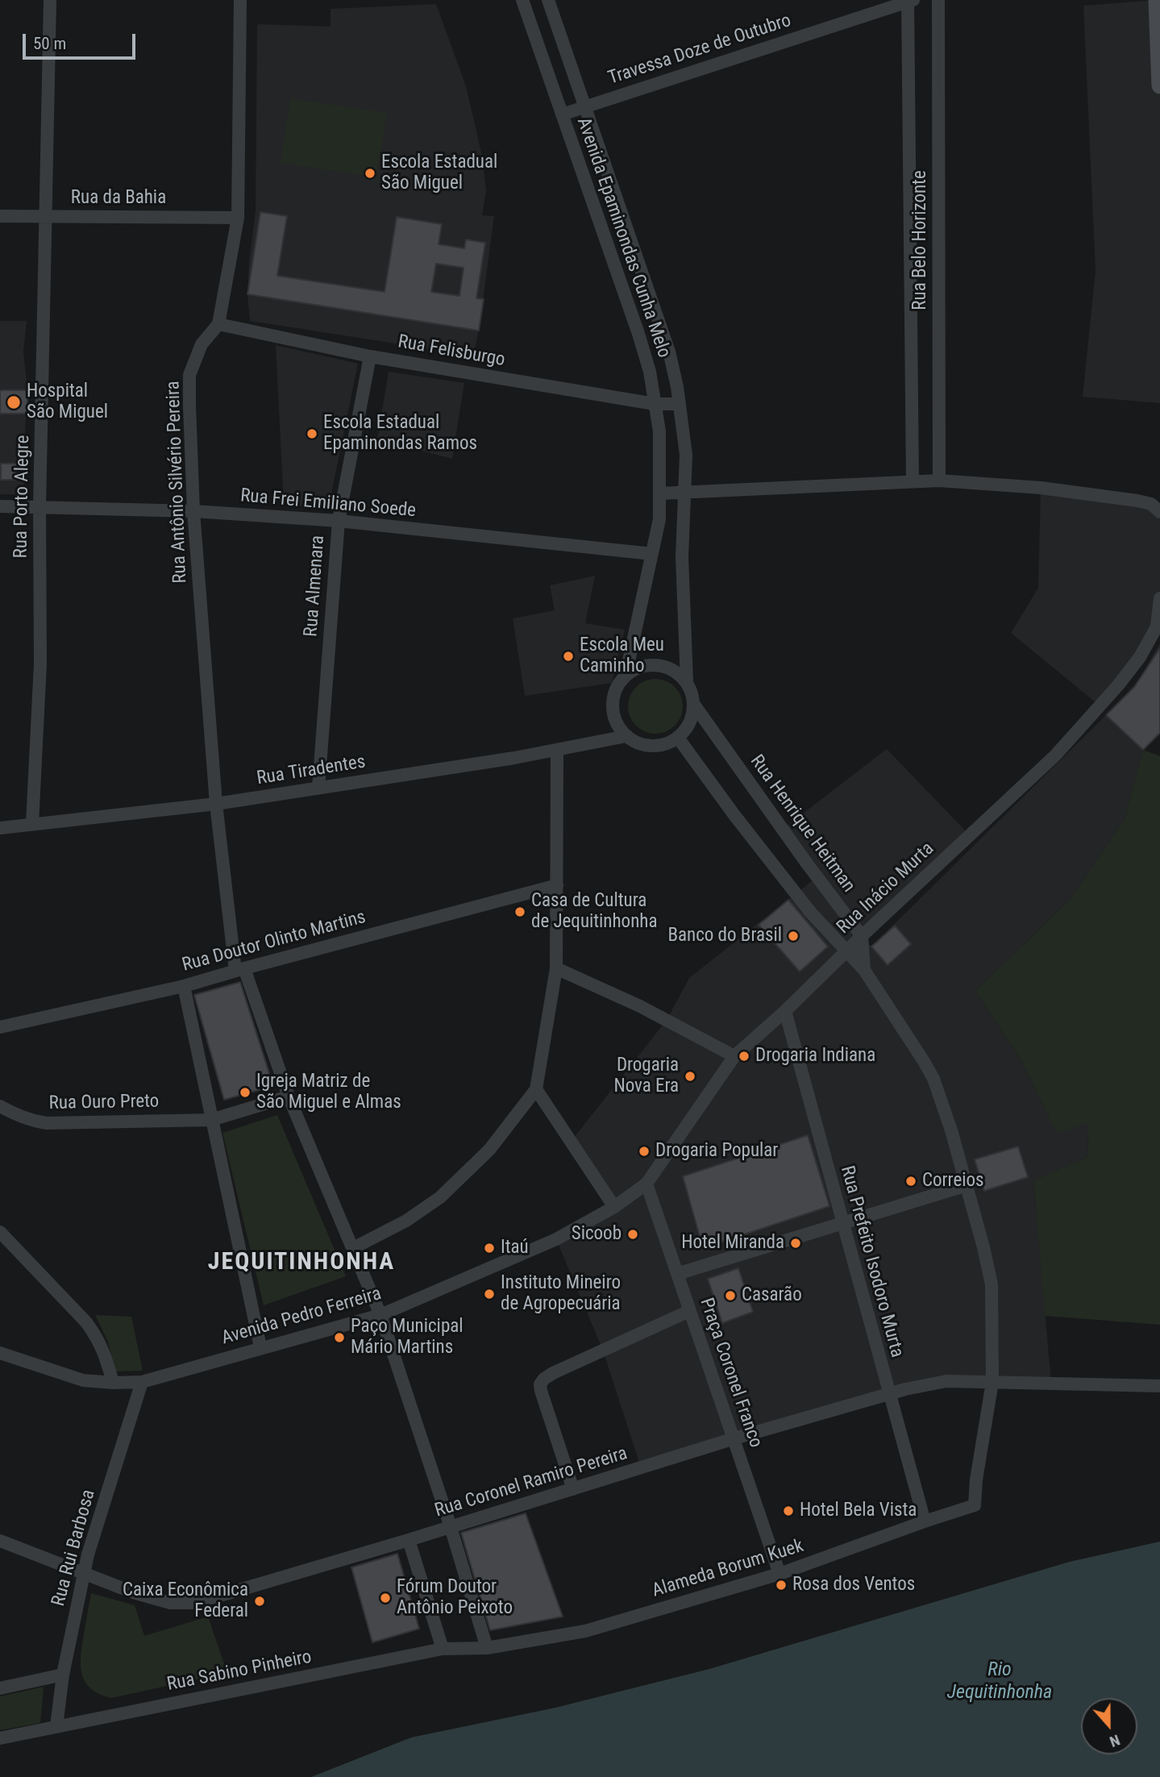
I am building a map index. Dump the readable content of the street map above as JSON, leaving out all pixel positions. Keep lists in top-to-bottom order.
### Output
{
  "streets": {
    "street": [
      "Travessa Doze de Outubro",
      "Rua da Bahia",
      "Avenida Epaminondas Cunha Melo",
      "Rua Belo Horizonte",
      "Rua Felisburgo",
      "Rua Antônio Silvério Pereira",
      "Rua Porto Alegre",
      "Rua Frei Emiliano Soede",
      "Rua Almenara",
      "Rua Tiradentes",
      "Rua Henrique Heitman",
      "Rua Inácio Murta",
      "Rua Doutor Olinto Martins",
      "Rua Ouro Preto",
      "Rua Prefeito Isodoro Murta",
      "Avenida Pedro Ferreira",
      "Praça Coronel Franco",
      "Rua Coronel Ramiro Pereira",
      "Rua Rui Barbosa",
      "Alameda Borum Kuek",
      "Rua Sabino Pinheiro"
    ]
  },
  "crossings": [
    ["Travessa Doze de Outubro", "Avenida Epaminondas Cunha Melo"],
    ["Travessa Doze de Outubro", "Rua Belo Horizonte"],
    ["Rua da Bahia", "Rua Antônio Silvério Pereira"],
    ["Rua da Bahia", "Rua Porto Alegre"],
    ["Avenida Epaminondas Cunha Melo", "Rua Felisburgo"],
    ["Avenida Epaminondas Cunha Melo", "Rua Frei Emiliano Soede"],
    ["Avenida Epaminondas Cunha Melo", "Rua Tiradentes"],
    ["Avenida Epaminondas Cunha Melo", "Rua Henrique Heitman"],
    ["Rua Felisburgo", "Rua Antônio Silvério Pereira"],
    ["Rua Felisburgo", "Rua Almenara"],
    ["Rua Antônio Silvério Pereira", "Rua Frei Emiliano Soede"],
    ["Rua Antônio Silvério Pereira", "Rua Tiradentes"],
    ["Rua Antônio Silvério Pereira", "Rua Doutor Olinto Martins"],
    ["Rua Antônio Silvério Pereira", "Rua Ouro Preto"],
    ["Rua Antônio Silvério Pereira", "Avenida Pedro Ferreira"],
    ["Rua Porto Alegre", "Rua Frei Emiliano Soede"],
    ["Rua Porto Alegre", "Rua Tiradentes"],
    ["Rua Frei Emiliano Soede", "Rua Almenara"],
    ["Rua Almenara", "Rua Tiradentes"],
    ["Rua Tiradentes", "Rua Henrique Heitman"],
    ["Rua Henrique Heitman", "Rua Inácio Murta"],
    ["Rua Inácio Murta", "Rua Prefeito Isodoro Murta"],
    ["Rua Inácio Murta", "Avenida Pedro Ferreira"],
    ["Rua Inácio Murta", "Praça Coronel Franco"],
    ["Rua Prefeito Isodoro Murta", "Rua Coronel Ramiro Pereira"],
    ["Rua Prefeito Isodoro Murta", "Alameda Borum Kuek"],
    ["Avenida Pedro Ferreira", "Praça Coronel Franco"],
    ["Avenida Pedro Ferreira", "Rua Rui Barbosa"],
    ["Praça Coronel Franco", "Rua Coronel Ramiro Pereira"],
    ["Praça Coronel Franco", "Alameda Borum Kuek"],
    ["Rua Coronel Ramiro Pereira", "Rua Rui Barbosa"],
    ["Rua Coronel Ramiro Pereira", "Alameda Borum Kuek"],
    ["Rua Rui Barbosa", "Rua Sabino Pinheiro"],
    ["Alameda Borum Kuek", "Rua Sabino Pinheiro"]
  ],
  "districts": ["JEQUITINHONHA"],
  "water": ["Rio Jequitinhonha"],
  "places": [
    "Escola Estadual São Miguel",
    "Hospital São Miguel",
    "Escola Estadual Epaminondas Ramos",
    "Escola Meu Caminho",
    "Casa de Cultura de Jequitinhonha",
    "Banco do Brasil",
    "Drogaria Indiana",
    "Drogaria Nova Era",
    "Igreja Matriz de São Miguel e Almas",
    "Drogaria Popular",
    "Correios",
    "Sicoob",
    "Hotel Miranda",
    "Itaú",
    "Instituto Mineiro de Agropecuária",
    "Casarão",
    "Paço Municipal Mário Martins",
    "Hotel Bela Vista",
    "Rosa dos Ventos",
    "Fórum Doutor Antônio Peixoto",
    "Caixa Econômica Federal"
  ],
  "scale_bar": "50 m",
  "north": "bottom"
}
